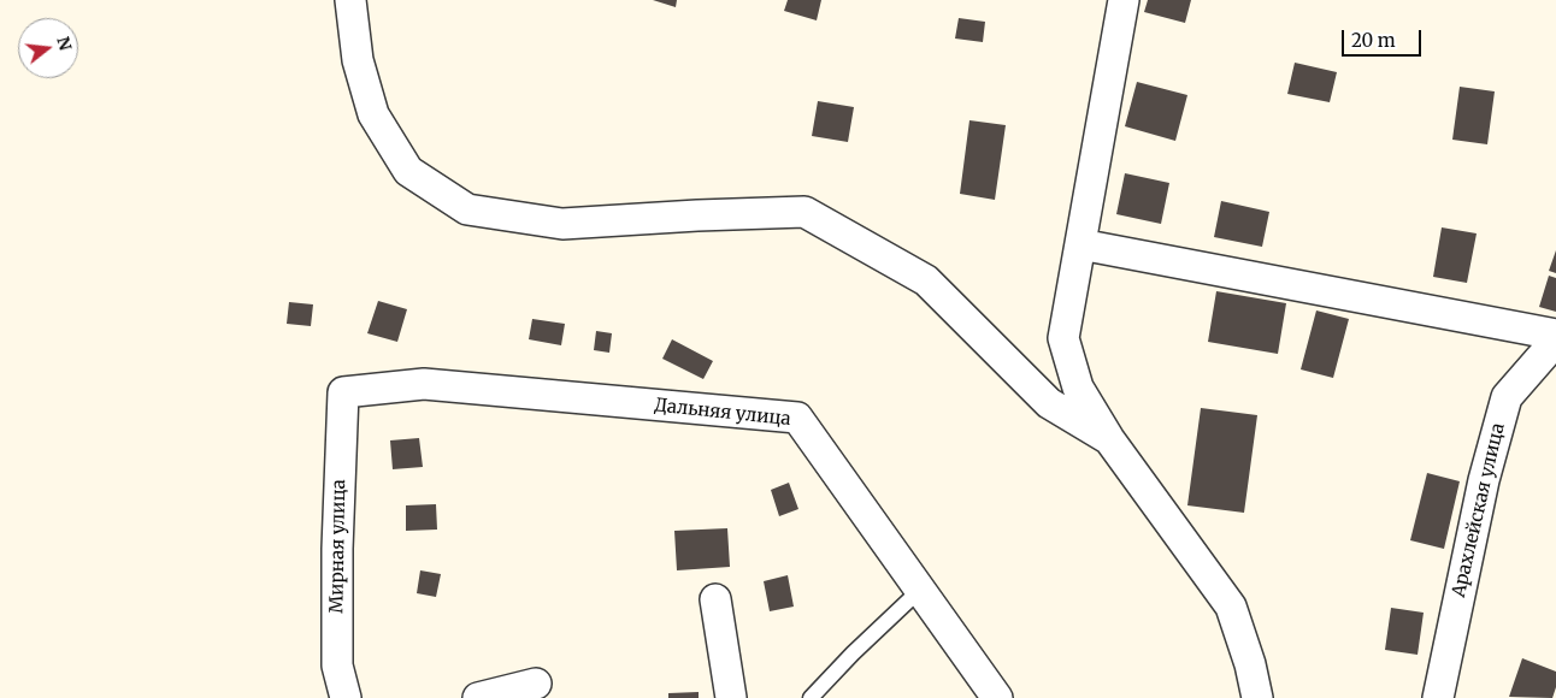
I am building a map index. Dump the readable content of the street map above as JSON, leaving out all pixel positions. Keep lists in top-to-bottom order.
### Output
{
  "streets": {
    "street": ["Дальняя улица", "Арахлейская улица", "Мирная улица"]
  },
  "crossings": [
    ["Дальняя улица", "Мирная улица"]
  ],
  "scale_bar": "20 m",
  "north": "right"
}
